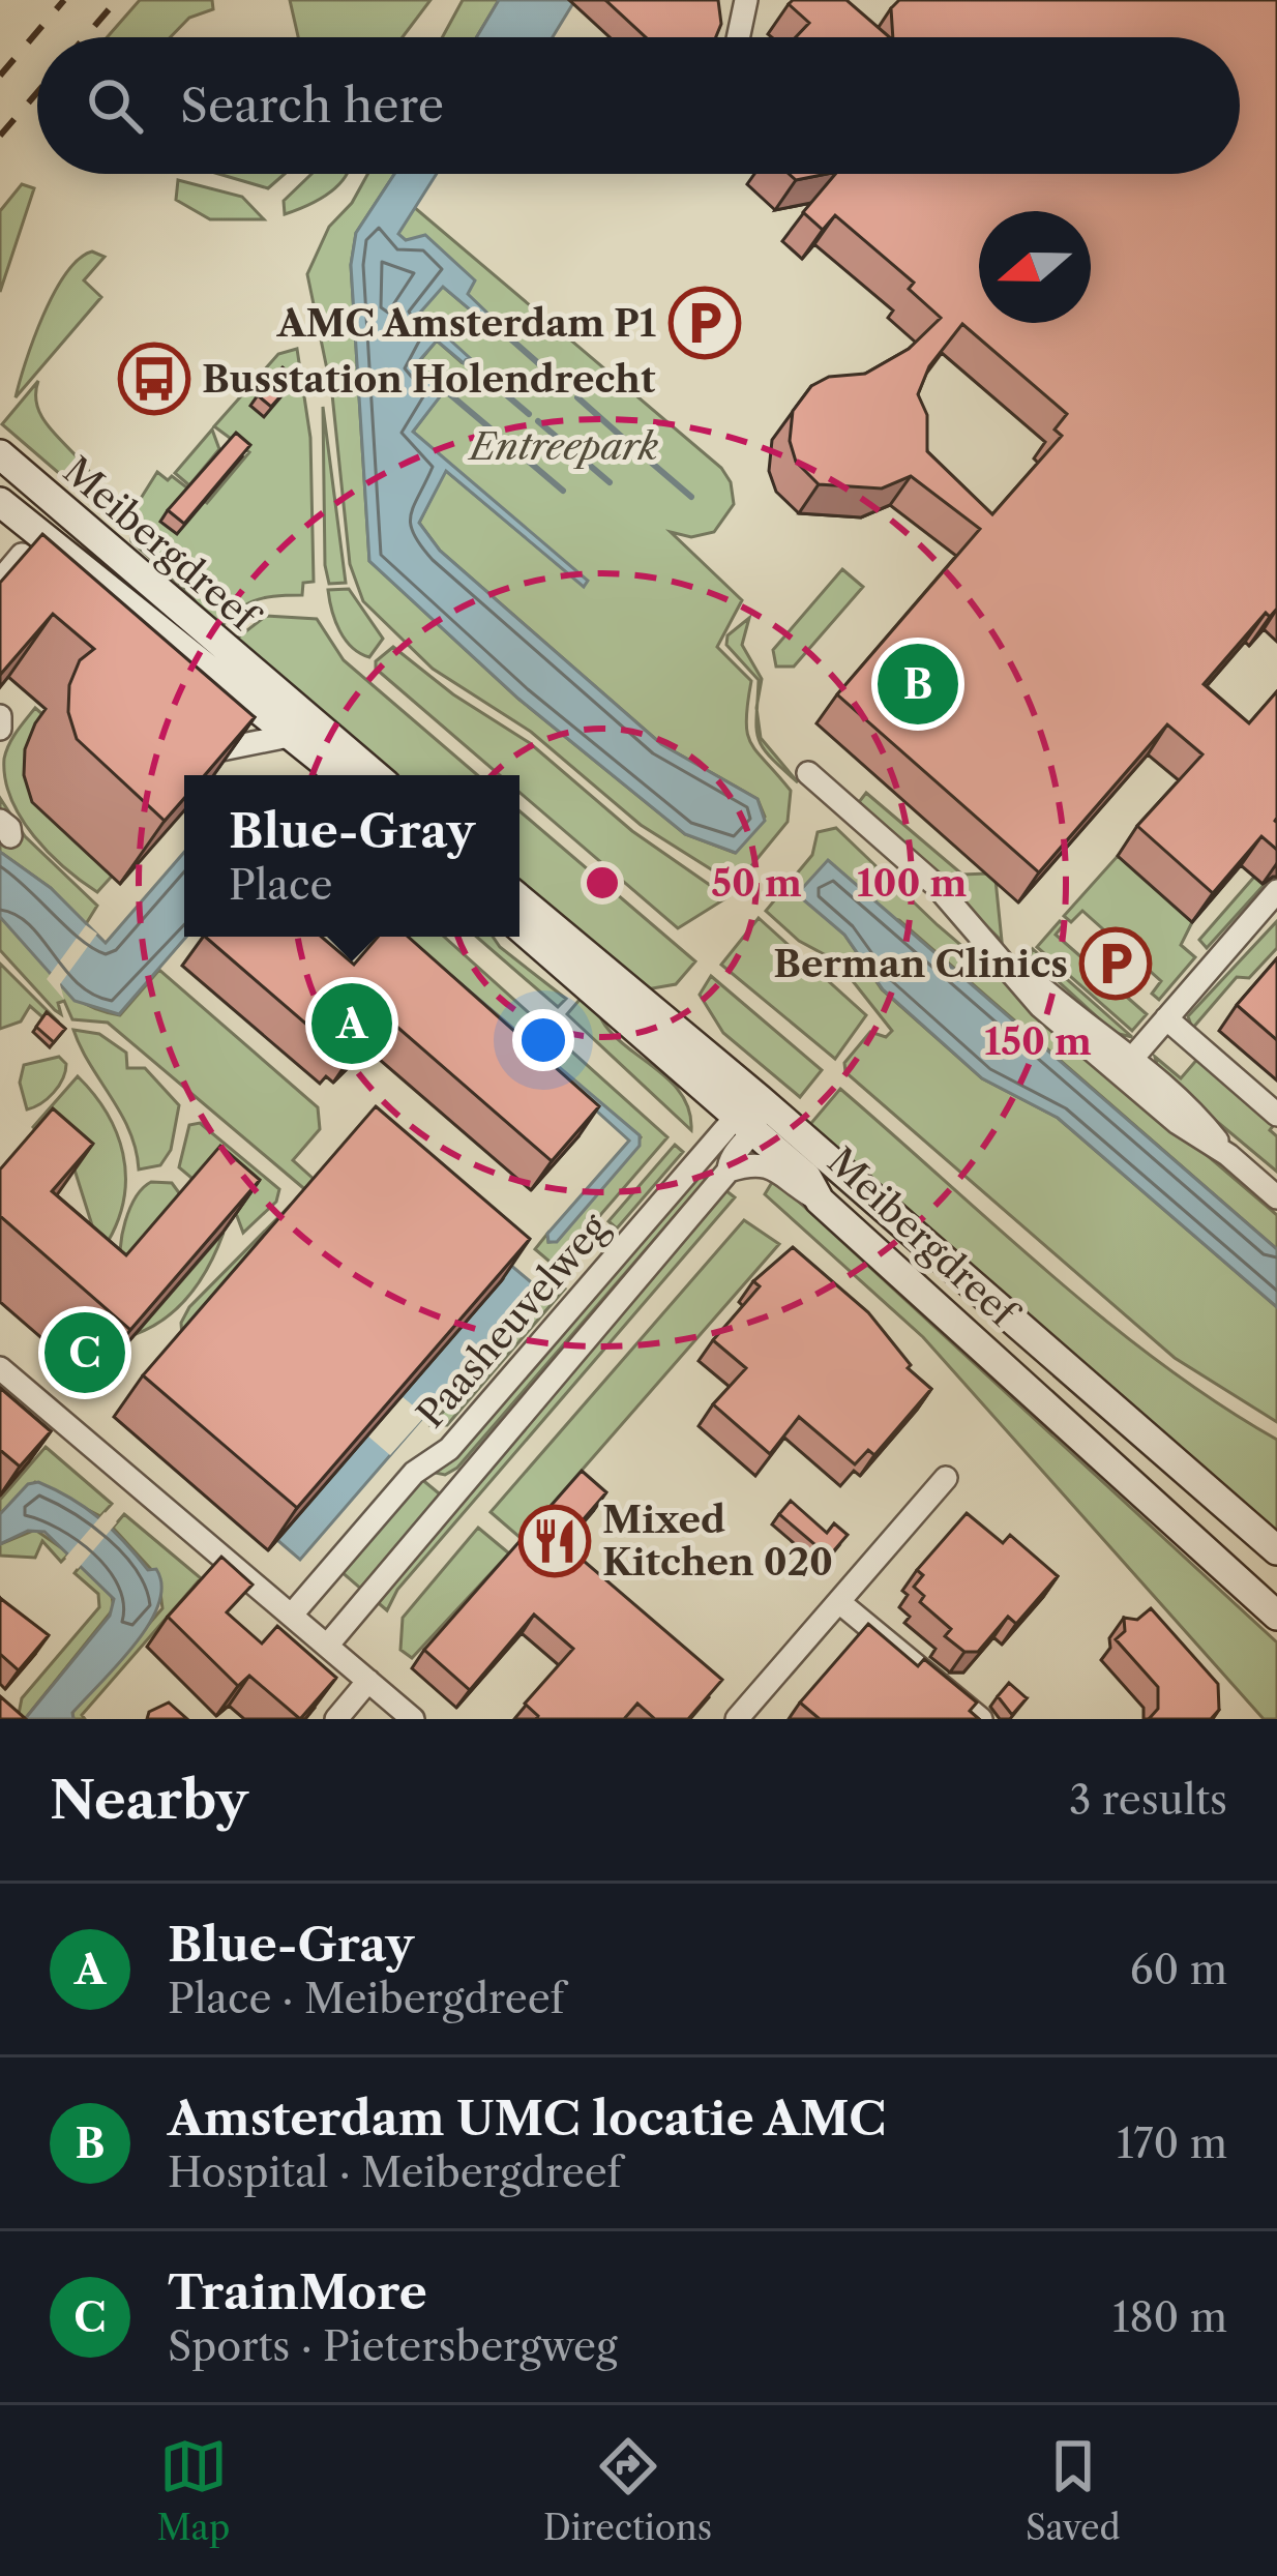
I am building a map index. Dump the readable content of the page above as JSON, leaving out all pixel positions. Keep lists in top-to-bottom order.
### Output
{
  "streets": {
    "main road": ["Meibergdreef"],
    "street": ["Paasheuvelweg"]
  },
  "crossings": [
    ["Meibergdreef", "Paasheuvelweg"]
  ],
  "parks": ["Entreepark"],
  "places": {
    "parking": ["AMC Amsterdam P1", "Berman Clinics"],
    "bus stop": ["Busstation Holendrecht"],
    "restaurant": ["Mixed Kitchen 020"]
  },
  "north": "left",
  "page": {
    "search": "Search here",
    "pins": ["B", "A", "C"],
    "popup": ["Blue-Gray", "Place"],
    "heading": ["Nearby", "3 results"],
    "list": [
      {
        "mark": "A",
        "name": "Blue-Gray",
        "note": "Place · Meibergdreef",
        "value": "60 m"
      },
      {
        "mark": "B",
        "name": "Amsterdam UMC locatie AMC",
        "note": "Hospital · Meibergdreef",
        "value": "170 m"
      },
      {
        "mark": "C",
        "name": "TrainMore",
        "note": "Sports · Pietersbergweg",
        "value": "180 m"
      }
    ],
    "nav": ["Map", "Directions", "Saved"]
  },
  "rings": ["50 m", "100 m", "150 m"]
}
